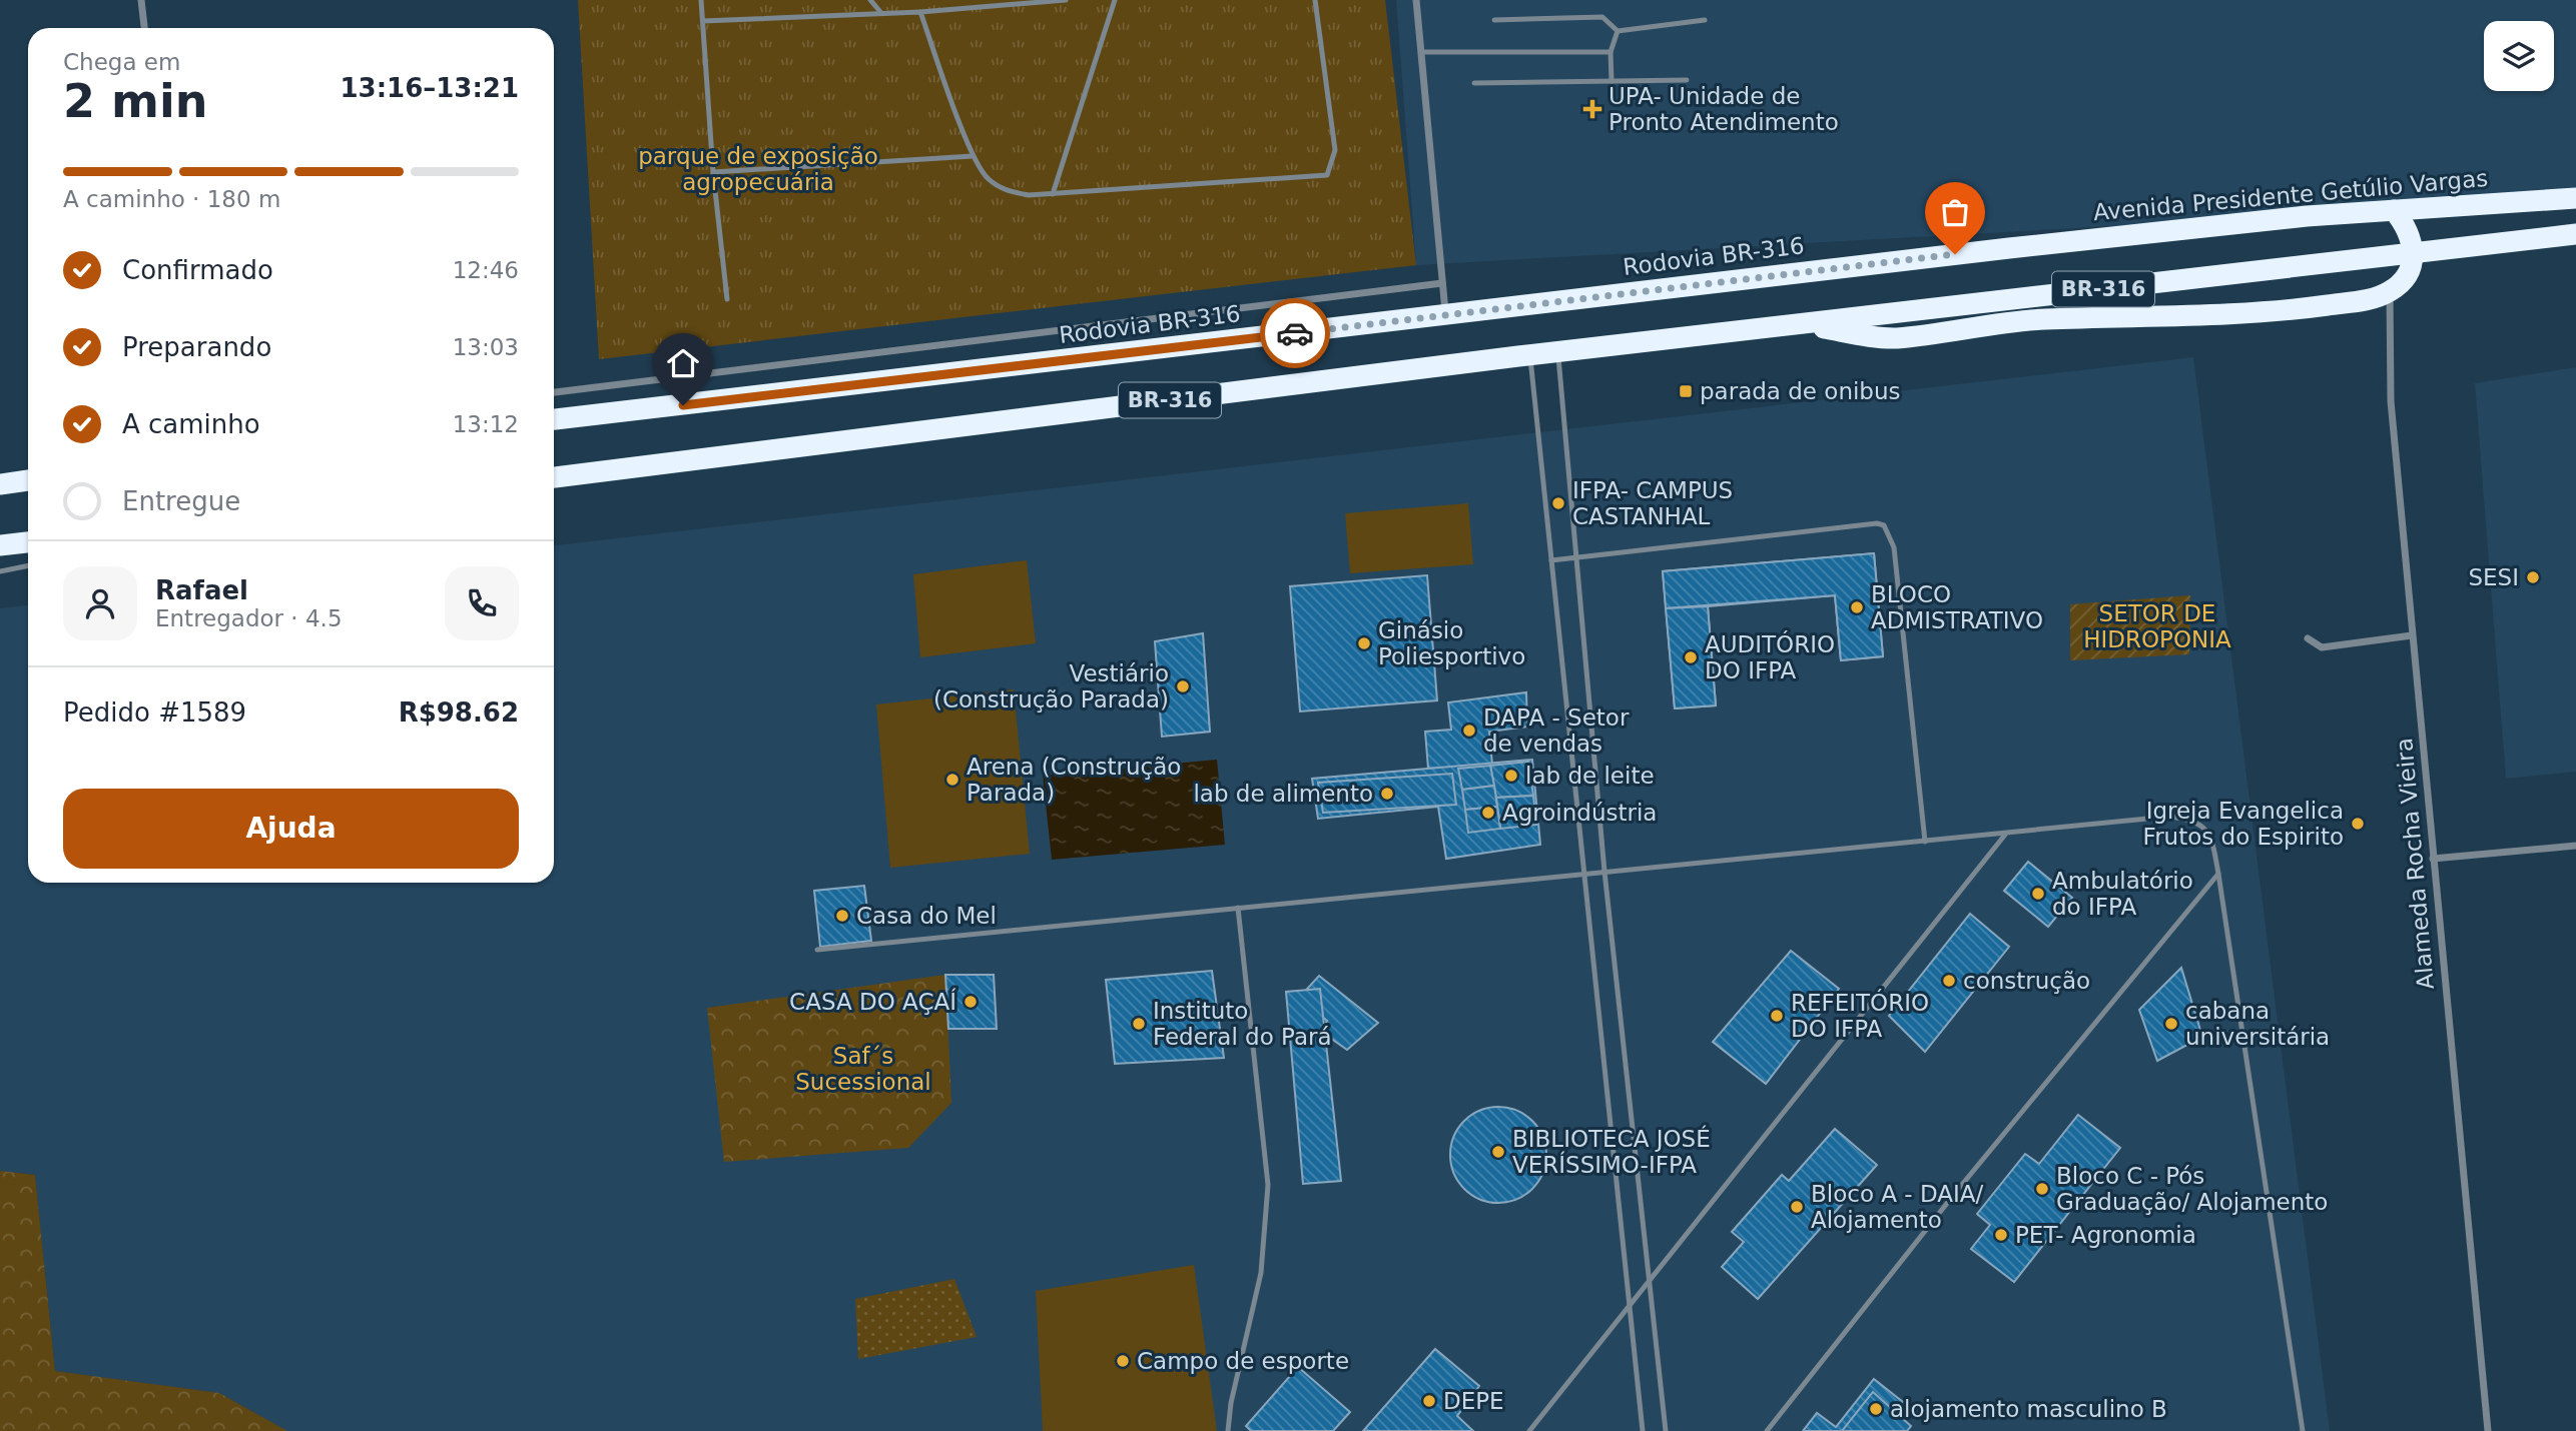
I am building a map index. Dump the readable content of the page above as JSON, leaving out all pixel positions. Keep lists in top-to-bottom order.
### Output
{
  "streets": {
    "highway": ["Avenida Presidente Getúlio Vargas", "Rodovia BR-316", "BR-316"],
    "street": ["Alameda Rocha Vieira"]
  },
  "crossings": [
    ["Avenida Presidente Getúlio Vargas", "Rodovia BR-316"]
  ],
  "parks": ["parque de exposição agropecuária", "SETOR DE HIDROPONIA", "Saf´s Sucessional"],
  "places": {
    "health": ["UPA- Unidade de Pronto Atendimento"],
    "transit": ["parada de onibus"],
    "other": [
      "IFPA- CAMPUS CASTANHAL",
      "SESI",
      "BLOCO ADMISTRATIVO",
      "Ginásio Poliesportivo",
      "AUDITÓRIO DO IFPA",
      "Vestiário (Construção Parada)",
      "DAPA - Setor de vendas",
      "lab de leite",
      "Arena (Construção Parada)",
      "lab de alimento",
      "Agroindústria",
      "Igreja Evangelica Frutos do Espirito",
      "Ambulatório do IFPA",
      "Casa do Mel",
      "construção",
      "CASA DO AÇAÍ",
      "REFEITÓRIO DO IFPA",
      "Instituto Federal do Pará",
      "cabana universitária",
      "BIBLIOTECA JOSÉ VERÍSSIMO-IFPA",
      "Bloco C - Pós Graduação/ Alojamento",
      "Bloco A - DAIA/ Alojamento",
      "PET- Agronomia",
      "Campo de esporte",
      "DEPE",
      "alojamento masculino B"
    ]
  },
  "page": {
    "heading": ["2 min", "Chega em", "13:16–13:21"],
    "panel": [
      "Rafael",
      "Entregador · 4.5",
      "Pedido #1589",
      "R$98.62"
    ],
    "bar": "A caminho · 180 m",
    "list": [
      ["Confirmado", "12:46"],
      ["Preparando", "13:03"],
      ["A caminho", "13:12"],
      "Entregue"
    ],
    "buttons": "Ajuda"
  }
}
